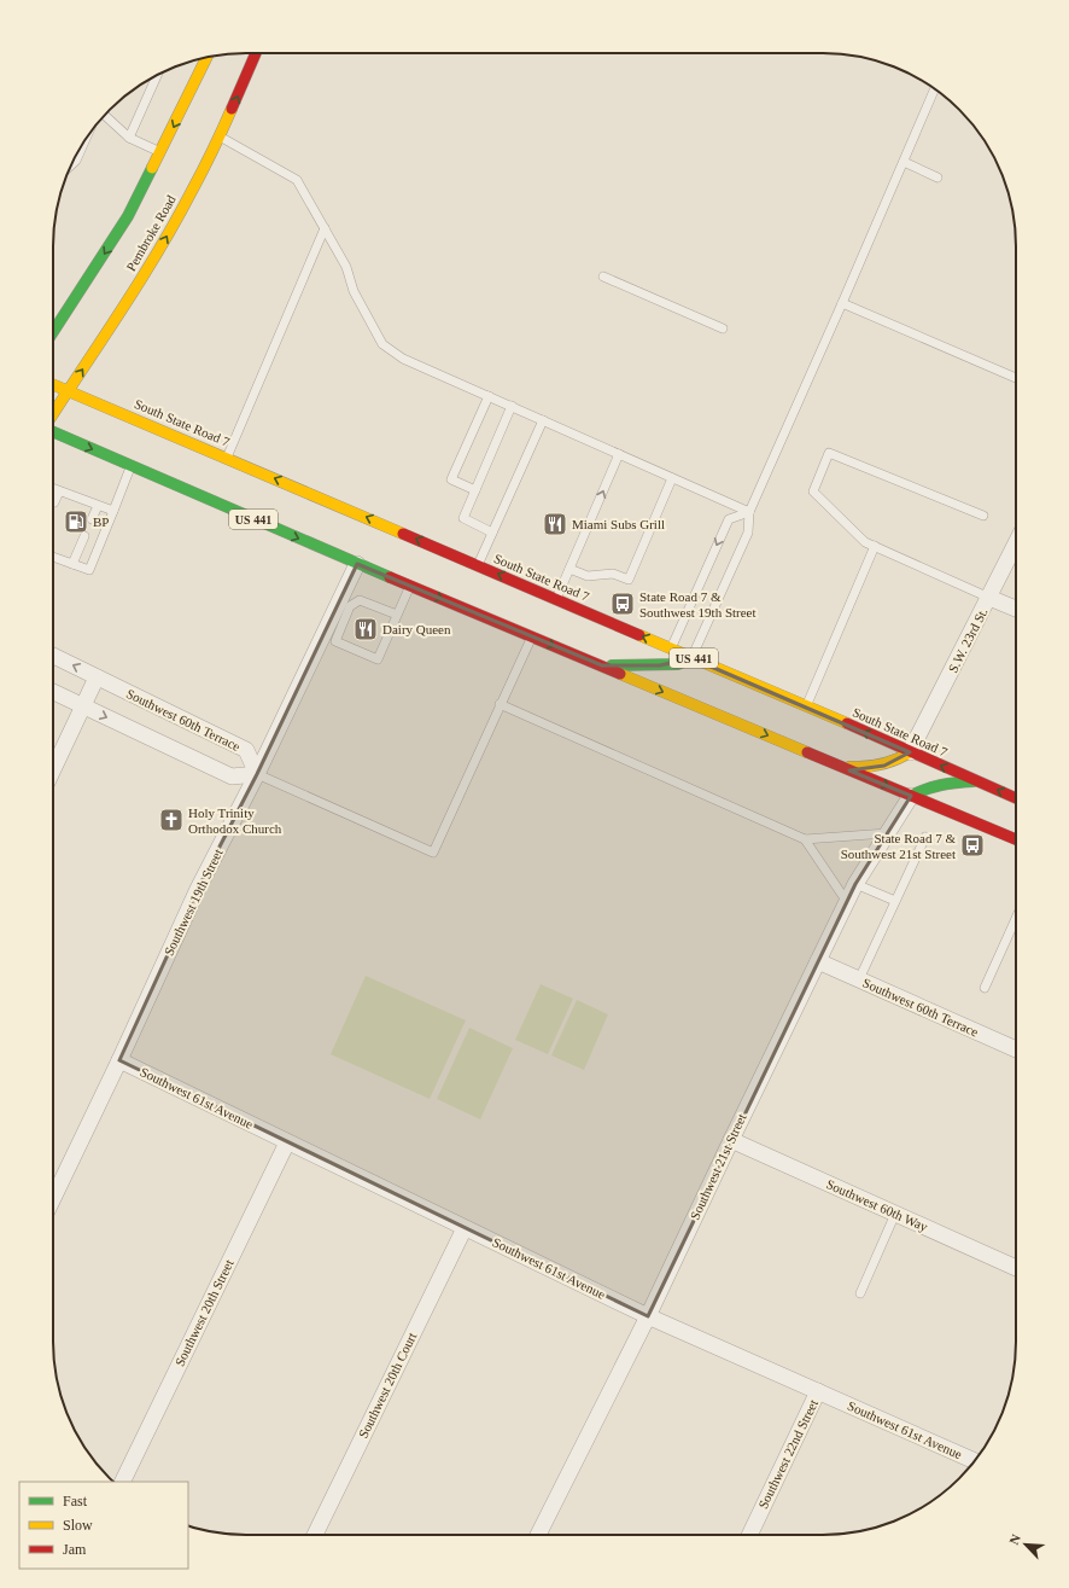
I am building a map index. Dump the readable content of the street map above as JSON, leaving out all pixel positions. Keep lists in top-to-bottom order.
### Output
{
  "streets": {
    "main road": ["Pembroke Road", "South State Road 7", "US 441"],
    "street": [
      "S.W. 23rd St.",
      "Southwest 60th Terrace",
      "Southwest 19th Street",
      "Southwest 61st Avenue",
      "Southwest 21st Street",
      "Southwest 60th Way",
      "Southwest 20th Street",
      "Southwest 20th Court",
      "Southwest 22nd Street"
    ]
  },
  "crossings": [
    ["Pembroke Road", "South State Road 7"],
    ["South State Road 7", "S.W. 23rd St."],
    ["US 441", "Southwest 19th Street"],
    ["US 441", "Southwest 21st Street"],
    ["Southwest 60th Terrace", "Southwest 19th Street"],
    ["Southwest 60th Terrace", "Southwest 21st Street"],
    ["Southwest 19th Street", "Southwest 61st Avenue"],
    ["Southwest 61st Avenue", "Southwest 21st Street"],
    ["Southwest 61st Avenue", "Southwest 20th Street"],
    ["Southwest 61st Avenue", "Southwest 20th Court"],
    ["Southwest 61st Avenue", "Southwest 22nd Street"],
    ["Southwest 21st Street", "Southwest 60th Way"]
  ],
  "places": {
    "fuel station": ["BP"],
    "restaurant": ["Miami Subs Grill", "Dairy Queen"],
    "bus stop": ["State Road 7 & Southwest 19th Street", "State Road 7 & Southwest 21st Street"],
    "church": ["Holy Trinity Orthodox Church"]
  },
  "legend": ["Fast", "Slow", "Jam"],
  "north": "top left"
}
